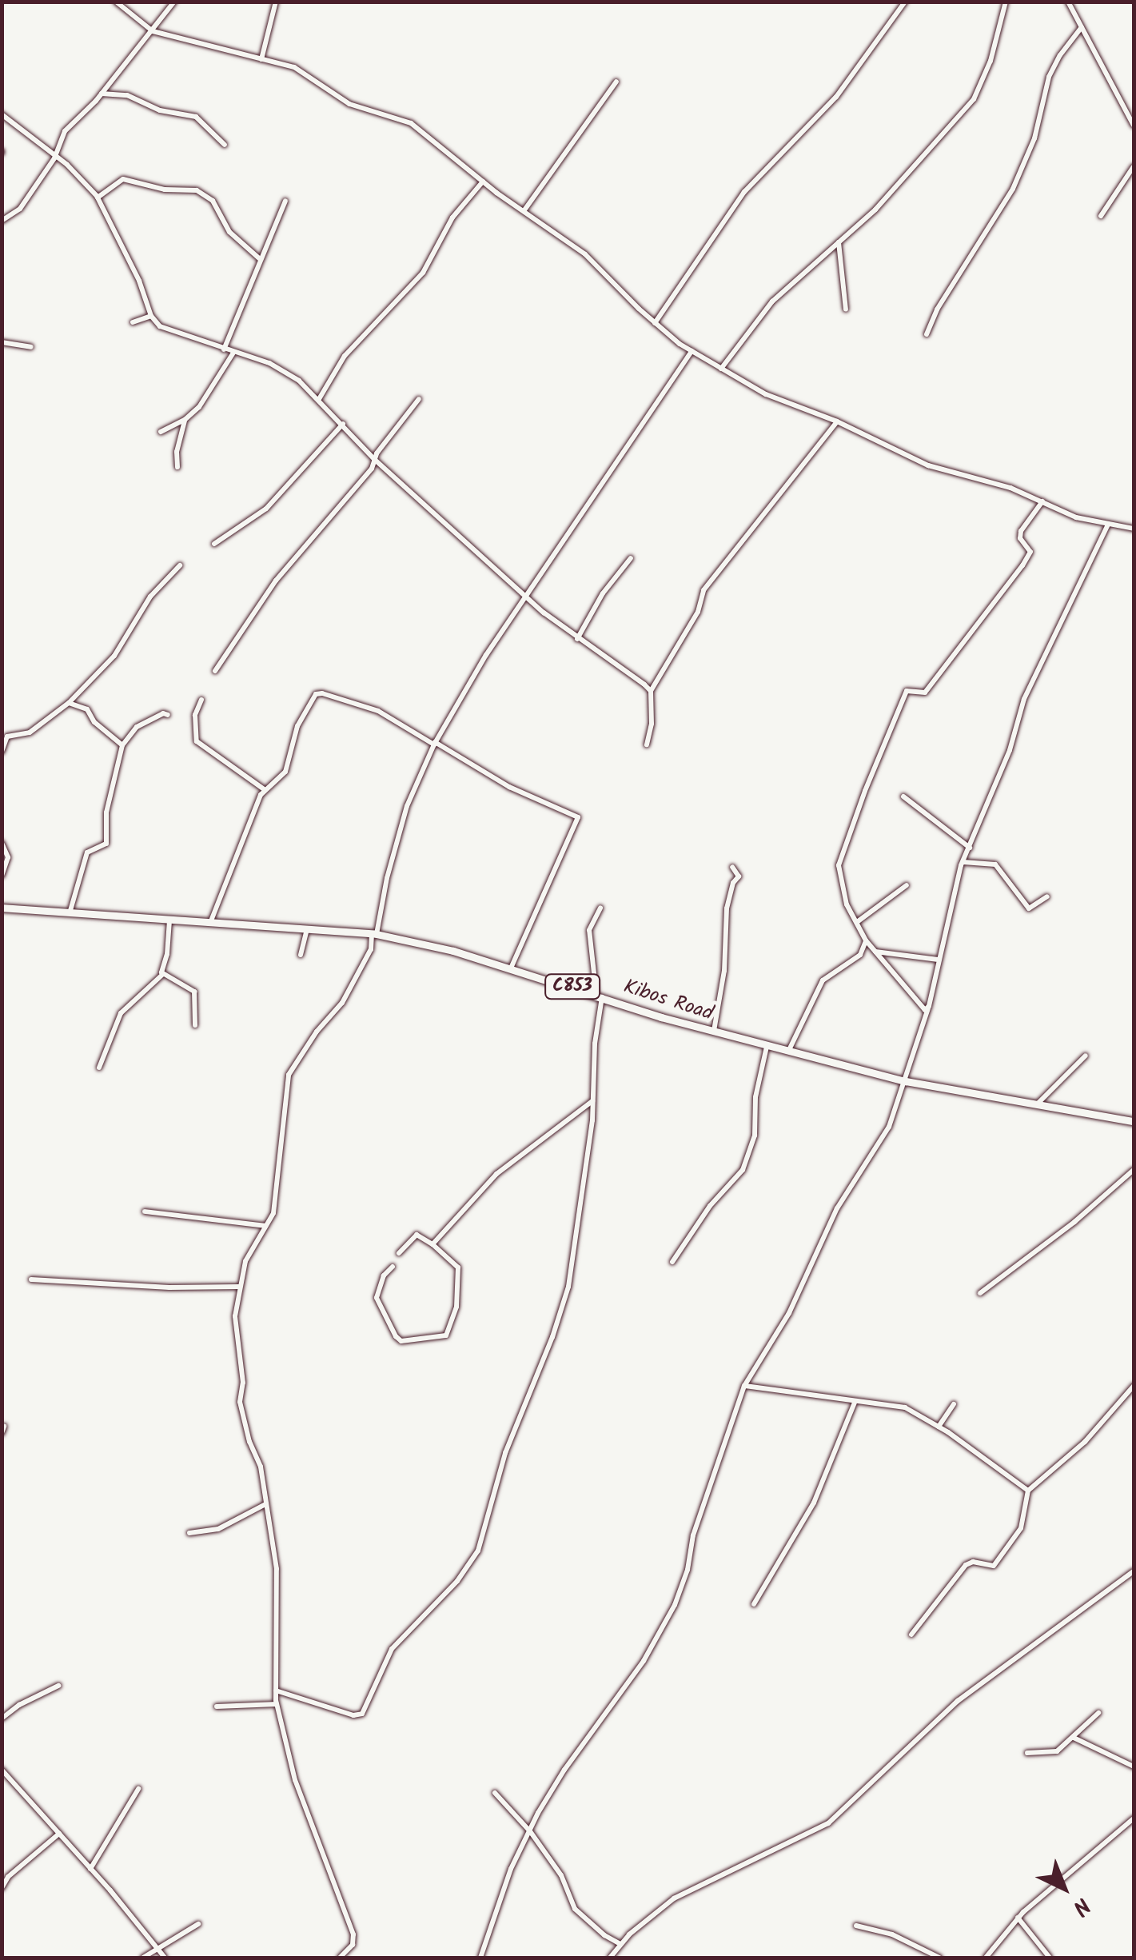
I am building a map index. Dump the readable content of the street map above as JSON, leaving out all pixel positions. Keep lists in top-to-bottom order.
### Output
{
  "streets": {
    "main road": ["C853", "Kibos Road"]
  },
  "north": "bottom right"
}
